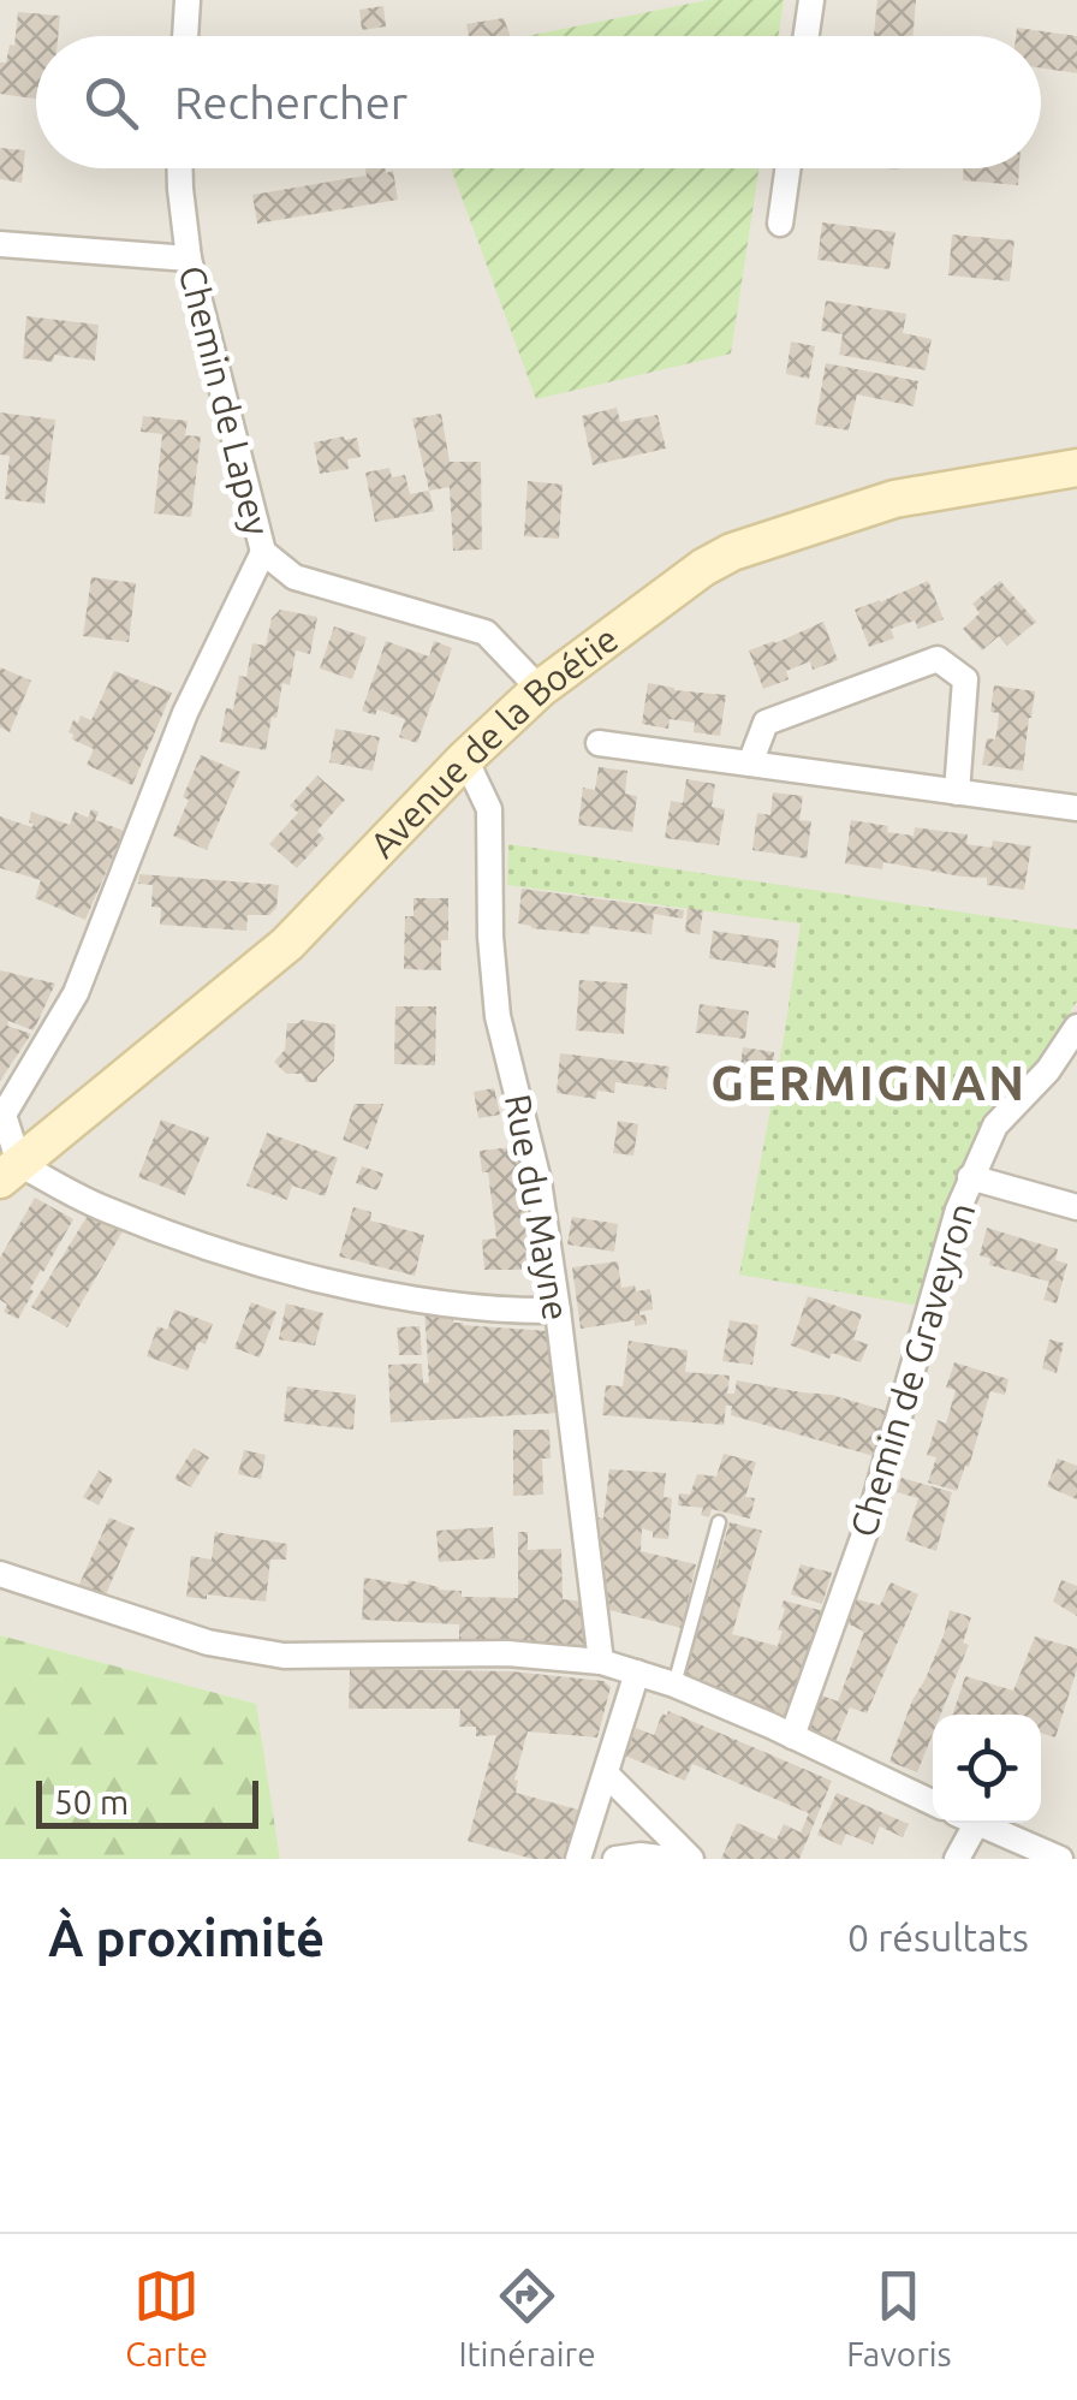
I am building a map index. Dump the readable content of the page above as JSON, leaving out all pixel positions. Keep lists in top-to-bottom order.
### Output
{
  "streets": {
    "main road": ["Avenue de la Boétie"],
    "street": ["Chemin de Lapey", "Rue du Mayne", "Chemin de Graveyron"]
  },
  "crossings": [
    ["Chemin de Lapey", "Avenue de la Boétie"],
    ["Avenue de la Boétie", "Rue du Mayne"]
  ],
  "districts": ["GERMIGNAN"],
  "scale_bar": "50 m",
  "page": {
    "search": "Rechercher",
    "scale": "50 m",
    "heading": ["À proximité", "0 résultats"],
    "nav": ["Carte", "Itinéraire", "Favoris"]
  }
}
